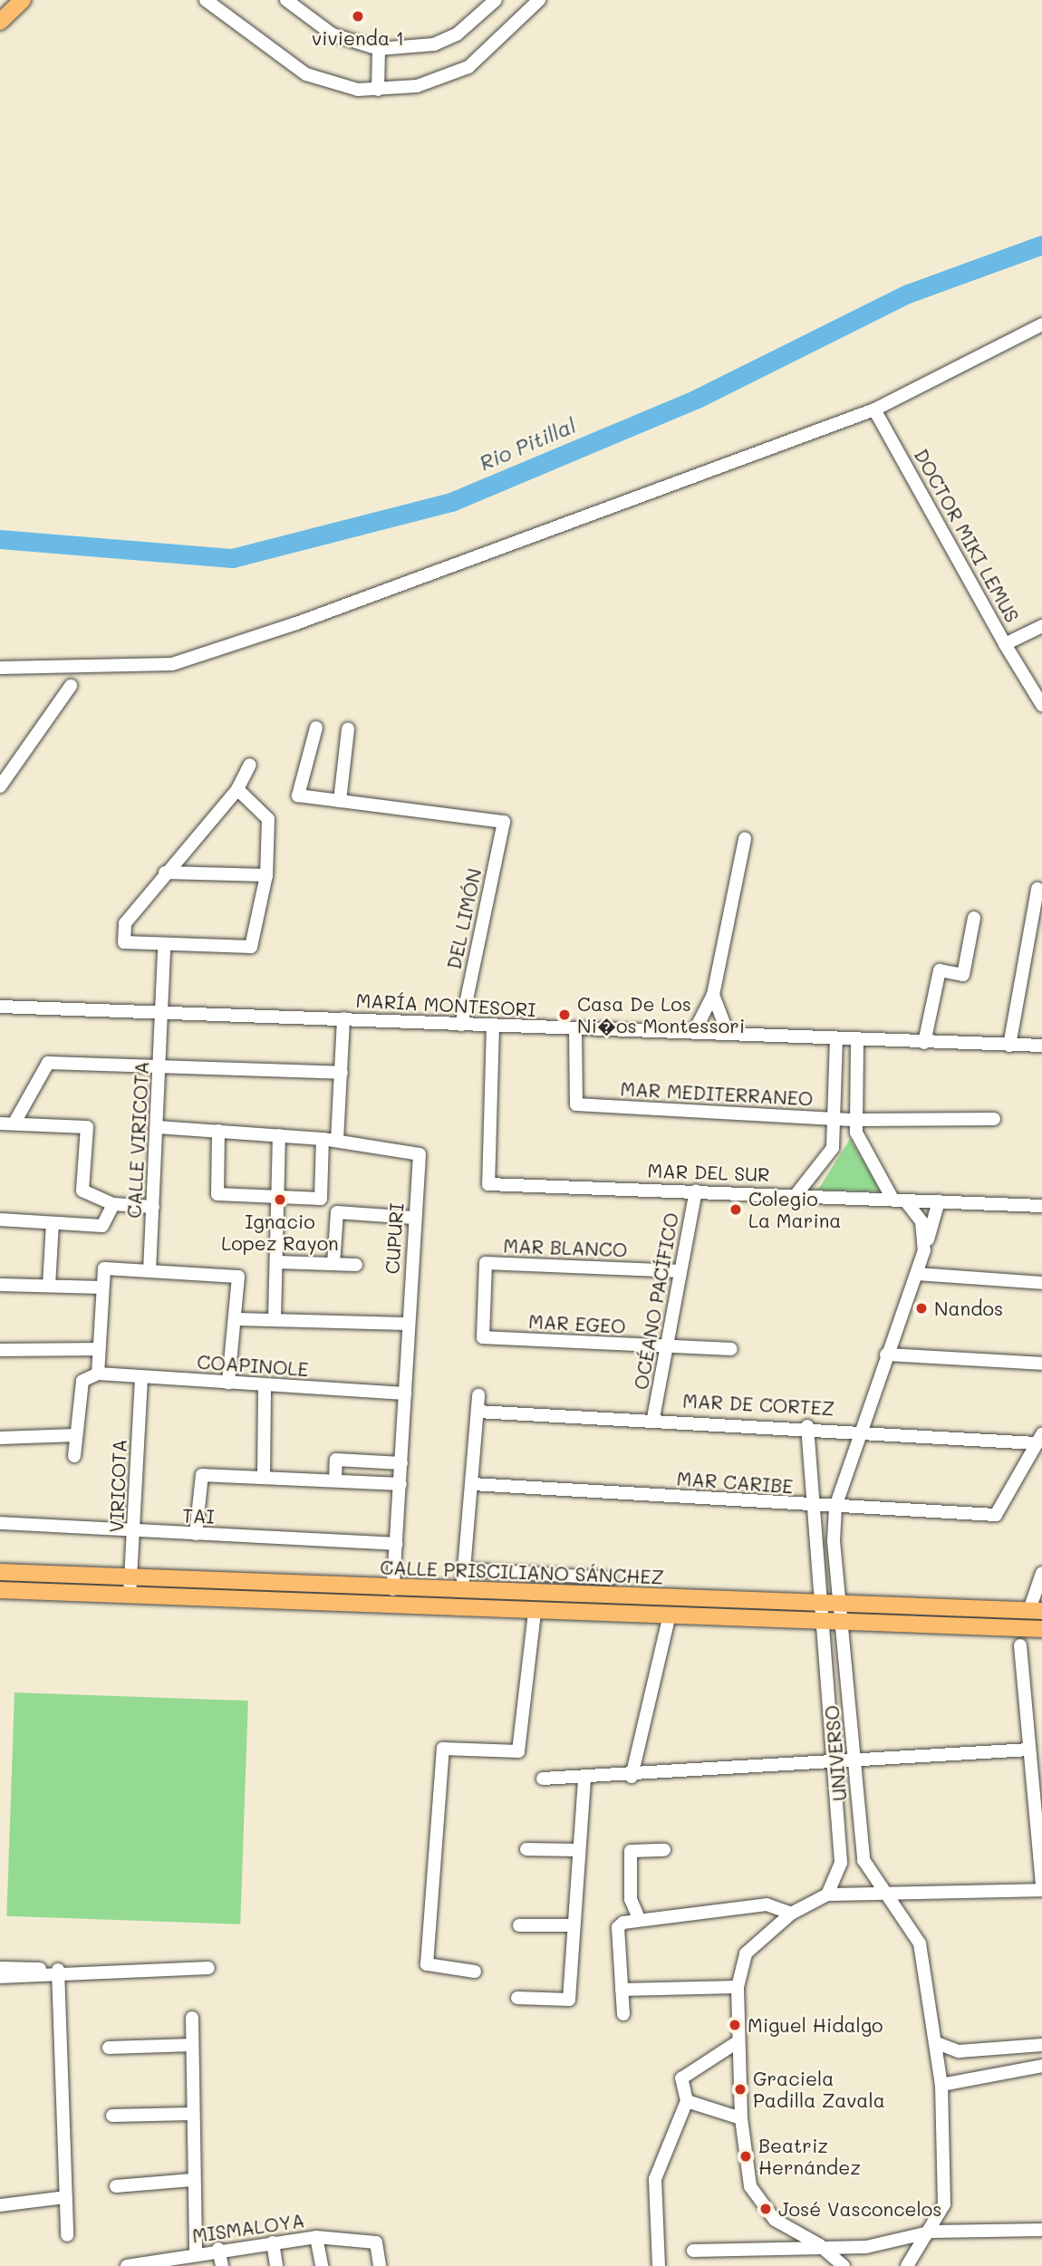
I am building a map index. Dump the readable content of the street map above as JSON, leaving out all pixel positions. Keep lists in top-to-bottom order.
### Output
{
  "streets": {
    "main road": ["CALLE PRISCILIANO SÁNCHEZ"],
    "street": [
      "DOCTOR MIKI LEMUS",
      "DEL LIMÓN",
      "MARÍA MONTESORI",
      "MAR MEDITERRANEO",
      "CALLE VIRICOTA",
      "MAR DEL SUR",
      "CUPURI",
      "MAR BLANCO",
      "OCÉANO PACÍFICO",
      "MAR EGEO",
      "COAPINOLE",
      "MAR DE CORTEZ",
      "MAR CARIBE",
      "VIRICOTA",
      "TAI",
      "UNIVERSO",
      "MISMALOYA"
    ]
  },
  "crossings": [
    ["DEL LIMÓN", "MARÍA MONTESORI"],
    ["MARÍA MONTESORI", "MAR MEDITERRANEO"],
    ["MARÍA MONTESORI", "CALLE VIRICOTA"],
    ["MARÍA MONTESORI", "MAR DEL SUR"],
    ["CALLE VIRICOTA", "CUPURI"],
    ["MAR DEL SUR", "OCÉANO PACÍFICO"],
    ["CUPURI", "COAPINOLE"],
    ["CUPURI", "TAI"],
    ["CUPURI", "CALLE PRISCILIANO SÁNCHEZ"],
    ["MAR BLANCO", "OCÉANO PACÍFICO"],
    ["MAR BLANCO", "MAR EGEO"],
    ["OCÉANO PACÍFICO", "MAR EGEO"],
    ["OCÉANO PACÍFICO", "MAR DE CORTEZ"],
    ["COAPINOLE", "VIRICOTA"],
    ["MAR DE CORTEZ", "MAR CARIBE"],
    ["VIRICOTA", "TAI"],
    ["VIRICOTA", "CALLE PRISCILIANO SÁNCHEZ"],
    ["CALLE PRISCILIANO SÁNCHEZ", "UNIVERSO"]
  ],
  "water": ["Rio Pitillal"],
  "places": [
    "vivienda 1",
    "Casa De Los Ni�os Montessori",
    "Ignacio Lopez Rayon",
    "Colegio La Marina",
    "Nandos",
    "Miguel Hidalgo",
    "Graciela Padilla Zavala",
    "Beatriz Hernández",
    "José Vasconcelos"
  ]
}
